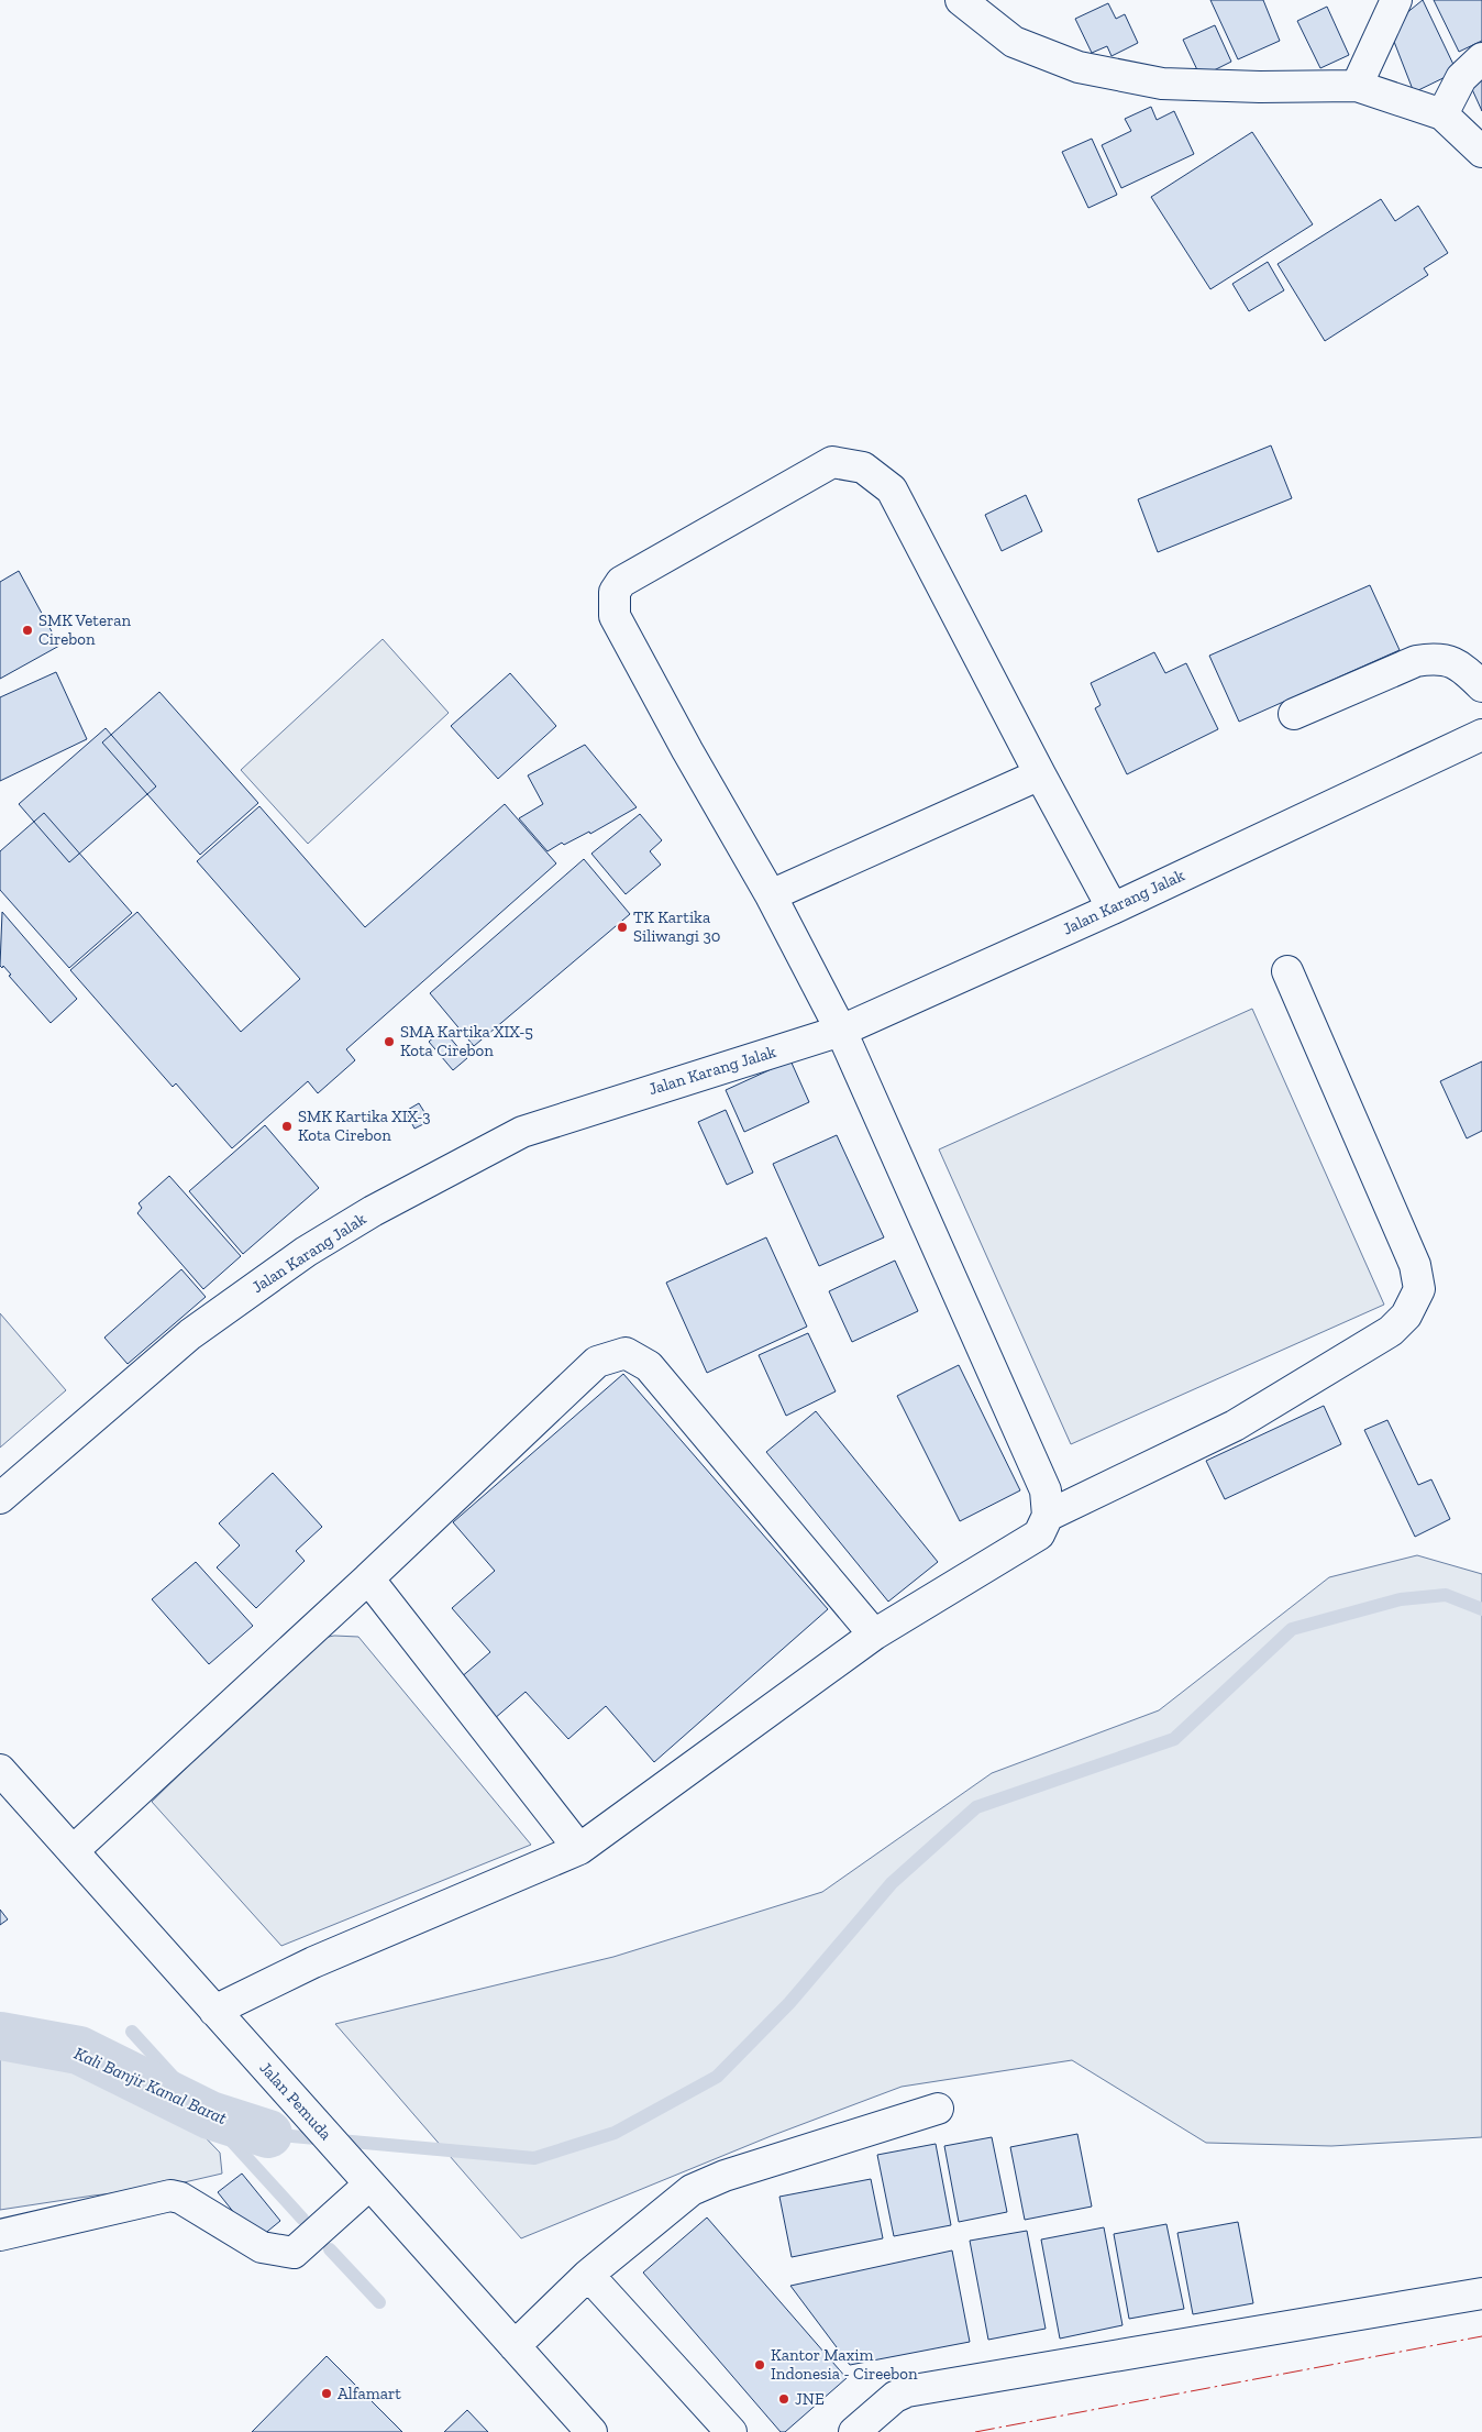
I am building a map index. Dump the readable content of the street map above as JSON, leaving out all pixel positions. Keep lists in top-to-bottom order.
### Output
{
  "streets": {
    "street": ["Jalan Karang Jalak", "Jalan Pemuda"]
  },
  "water": ["Kali Banjir Kanal Barat"],
  "places": [
    "SMK Veteran Cirebon",
    "TK Kartika Siliwangi 30",
    "SMA Kartika XIX-5 Kota Cirebon",
    "SMK Kartika XIX-3 Kota Cirebon",
    "Kantor Maxim Indonesia - Cireebon",
    "Alfamart",
    "JNE"
  ]
}
